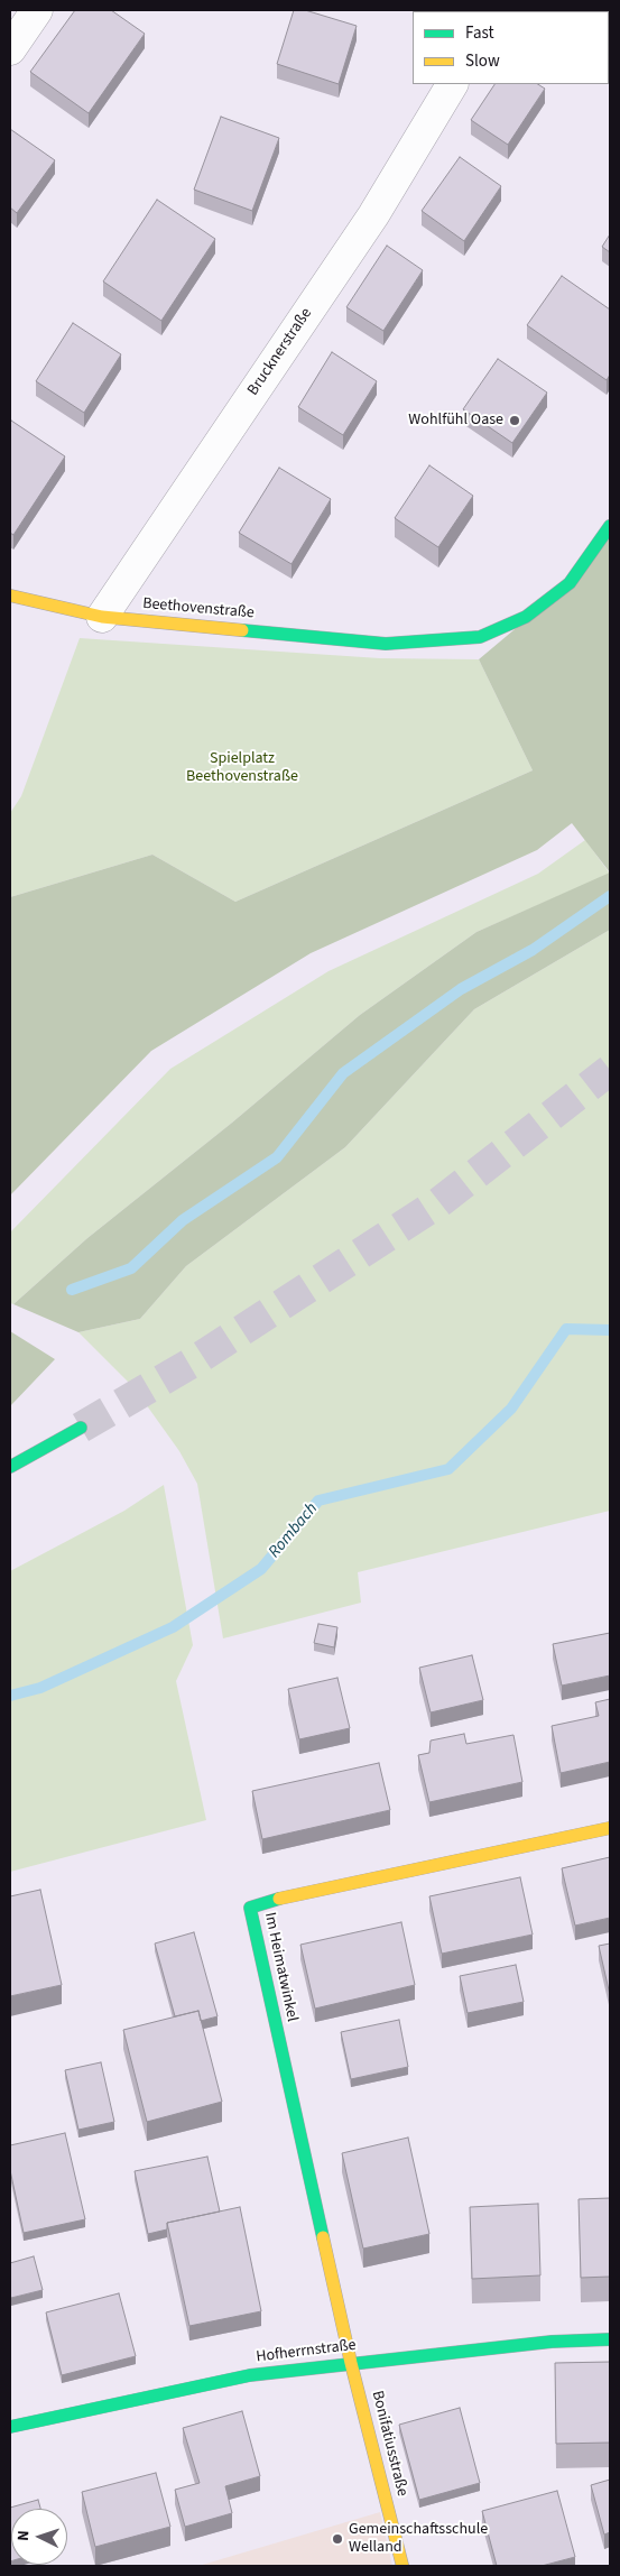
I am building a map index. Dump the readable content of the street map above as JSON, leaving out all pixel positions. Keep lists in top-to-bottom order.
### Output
{
  "streets": {
    "main road": [
      "Beethovenstraße",
      "Im Heimatwinkel",
      "Hofherrnstraße",
      "Bonifatiusstraße"
    ],
    "street": ["Brucknerstraße"]
  },
  "crossings": [
    ["Brucknerstraße", "Beethovenstraße"],
    ["Im Heimatwinkel", "Hofherrnstraße"],
    ["Im Heimatwinkel", "Bonifatiusstraße"],
    ["Hofherrnstraße", "Bonifatiusstraße"]
  ],
  "water": ["Rombach"],
  "parks": ["Spielplatz Beethovenstraße"],
  "places": ["Wohlfühl Oase", "Gemeinschaftsschule Welland"],
  "legend": ["Fast", "Slow"],
  "north": "left"
}
